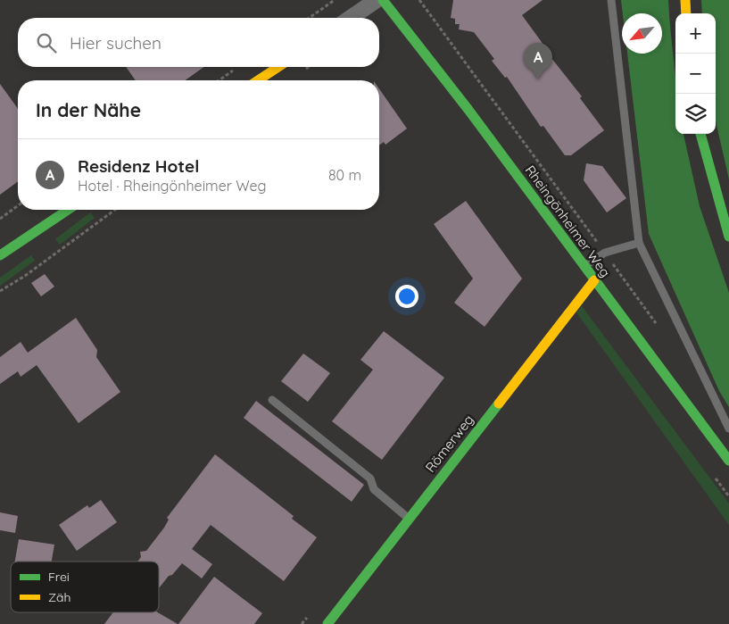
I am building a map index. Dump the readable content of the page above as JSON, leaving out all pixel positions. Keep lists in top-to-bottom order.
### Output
{
  "streets": {
    "street": ["Rheingönheimer Weg", "Römerweg"]
  },
  "crossings": [
    ["Rheingönheimer Weg", "Römerweg"]
  ],
  "legend": ["Frei", "Zäh"],
  "north": "bottom left",
  "page": {
    "map_buttons": ["+", "−"],
    "search": "Hier suchen",
    "pins": "A",
    "heading": "In der Nähe",
    "list": [
      {
        "mark": "A",
        "name": "Residenz Hotel",
        "note": "Hotel · Rheingönheimer Weg",
        "value": "80 m"
      }
    ]
  }
}
